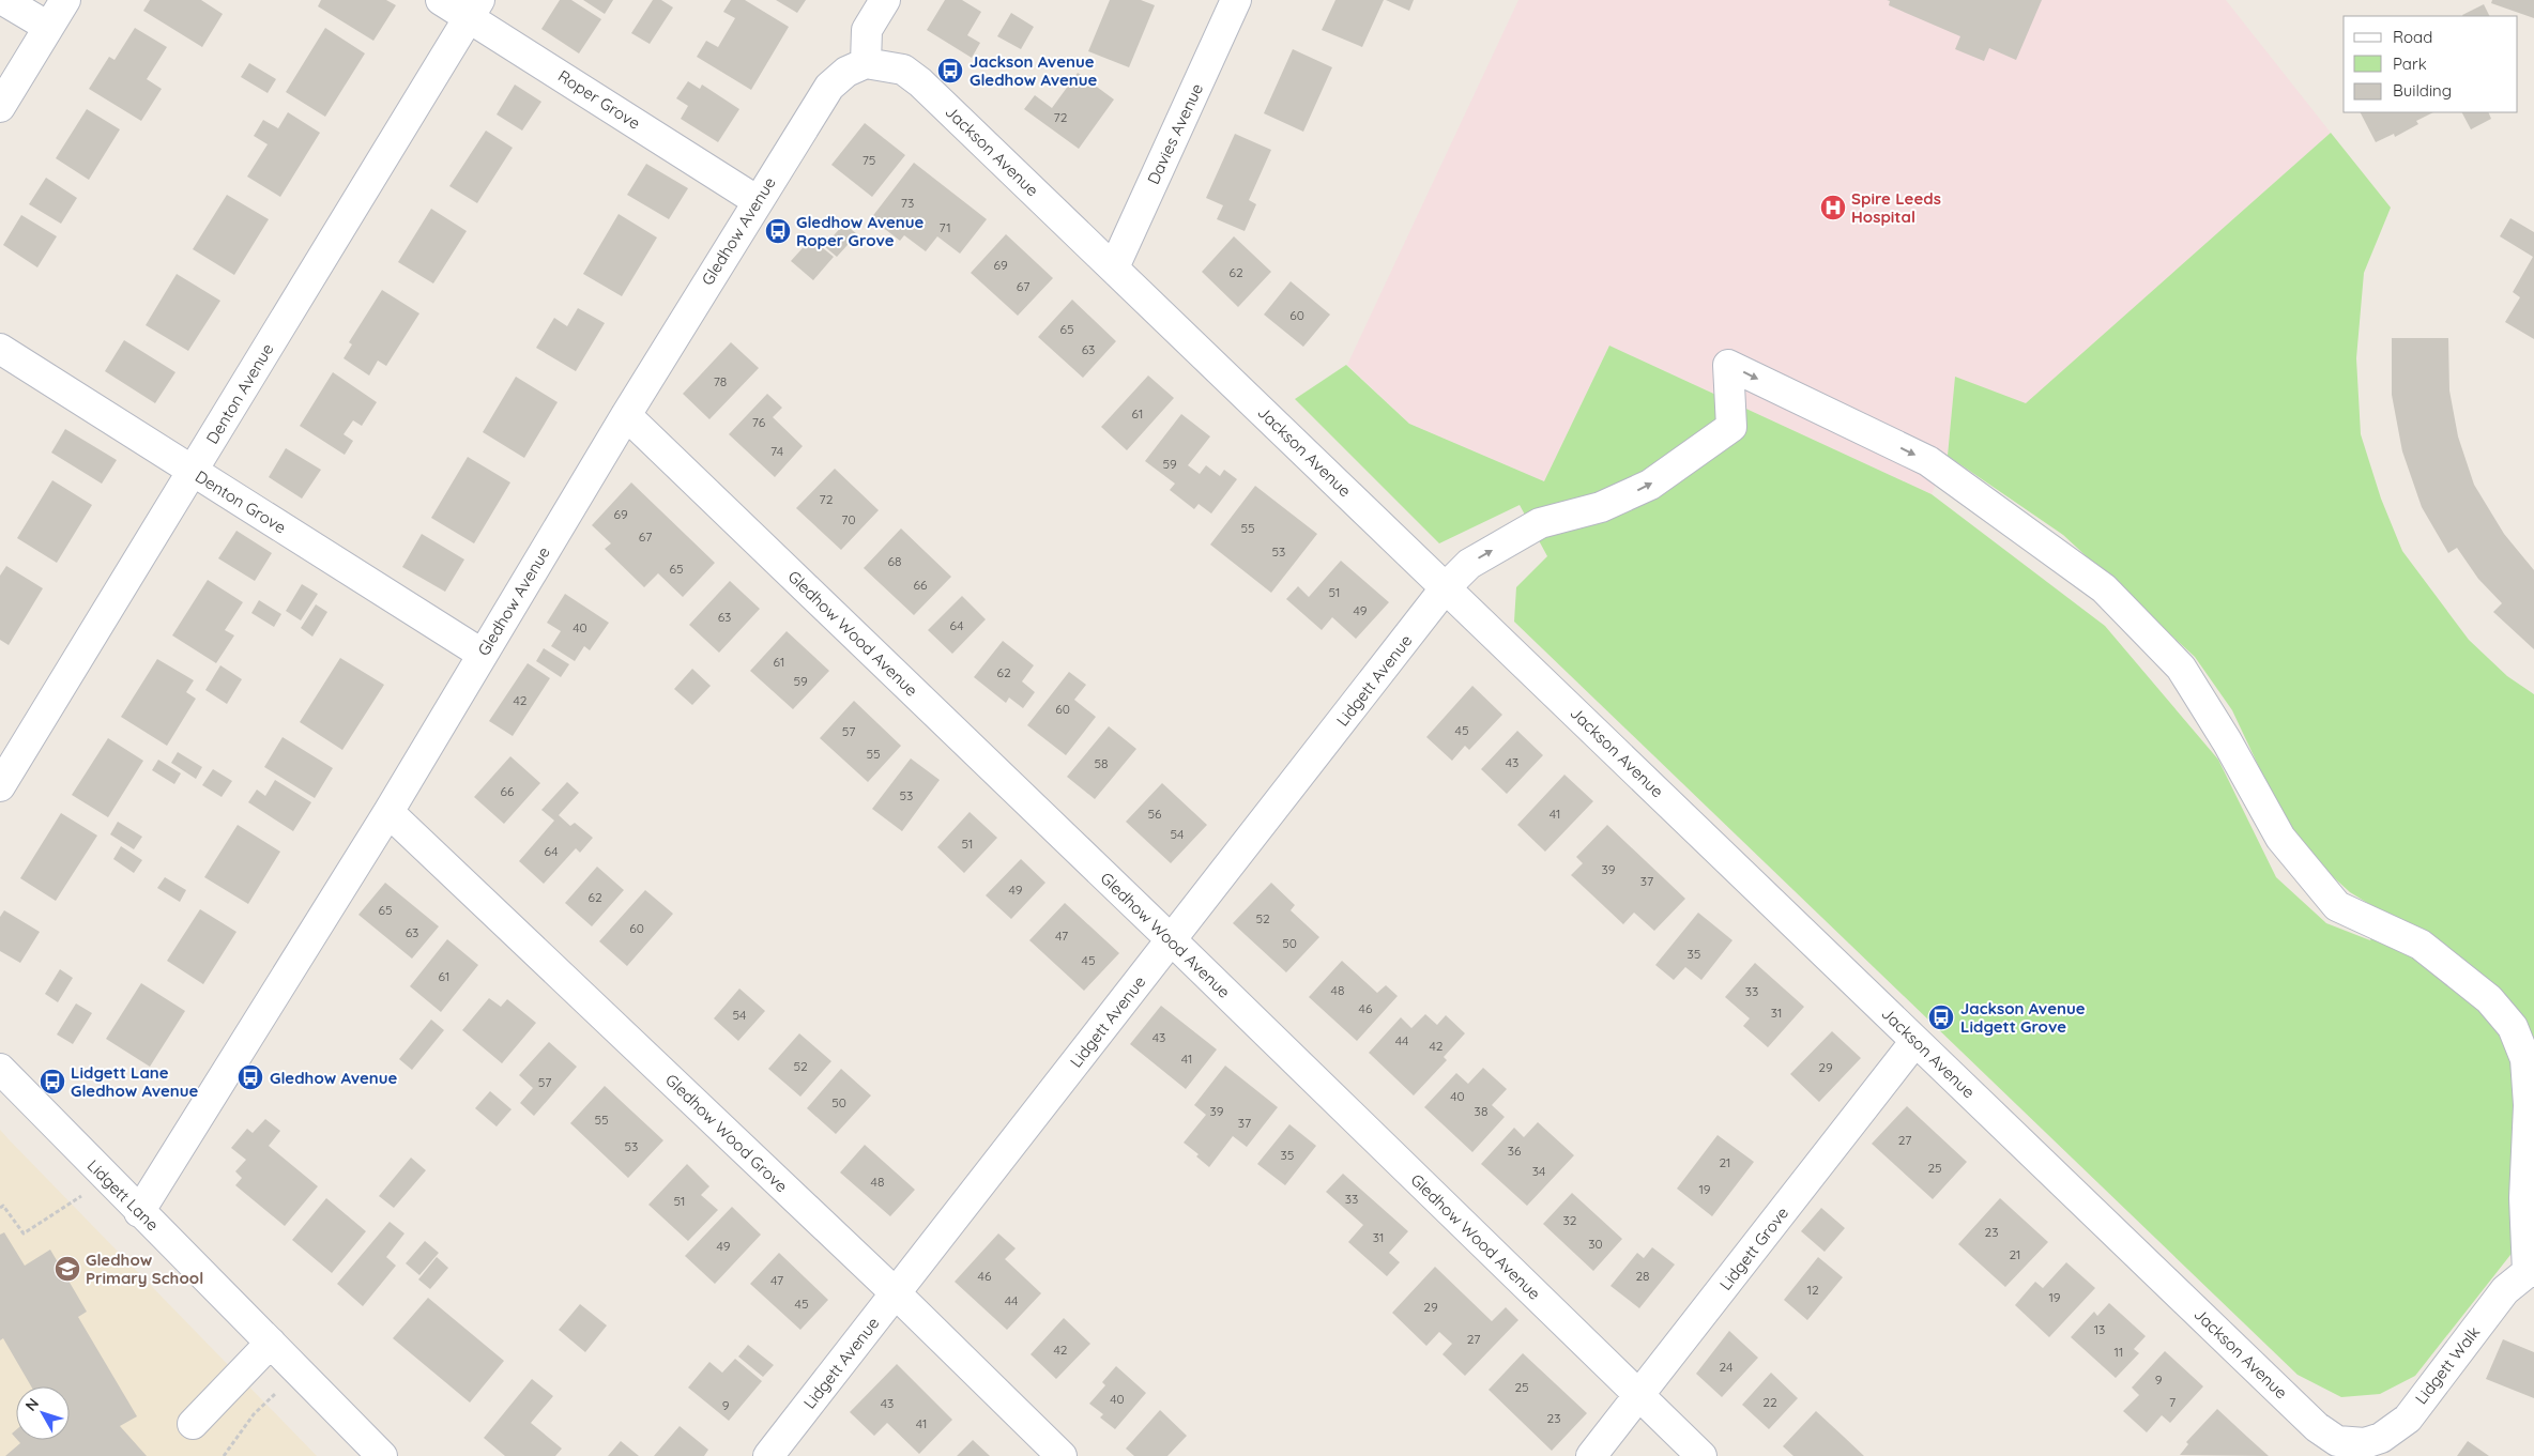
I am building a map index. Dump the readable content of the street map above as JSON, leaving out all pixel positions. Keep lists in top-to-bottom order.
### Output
{
  "streets": {
    "street": [
      "Roper Grove",
      "Davies Avenue",
      "Jackson Avenue",
      "Gledhow Avenue",
      "Denton Avenue",
      "Denton Grove",
      "Gledhow Wood Avenue",
      "Lidgett Avenue",
      "Gledhow Wood Grove",
      "Lidgett Lane",
      "Lidgett Grove",
      "Lidgett Walk"
    ]
  },
  "crossings": [
    ["Roper Grove", "Gledhow Avenue"],
    ["Roper Grove", "Denton Avenue"],
    ["Davies Avenue", "Jackson Avenue"],
    ["Jackson Avenue", "Gledhow Avenue"],
    ["Jackson Avenue", "Lidgett Avenue"],
    ["Jackson Avenue", "Lidgett Grove"],
    ["Jackson Avenue", "Lidgett Walk"],
    ["Gledhow Avenue", "Denton Grove"],
    ["Gledhow Avenue", "Gledhow Wood Avenue"],
    ["Gledhow Avenue", "Gledhow Wood Grove"],
    ["Gledhow Avenue", "Lidgett Lane"],
    ["Denton Avenue", "Denton Grove"],
    ["Gledhow Wood Avenue", "Lidgett Avenue"],
    ["Gledhow Wood Avenue", "Lidgett Grove"],
    ["Lidgett Avenue", "Gledhow Wood Grove"],
    ["Lidgett Avenue", "Lidgett Walk"]
  ],
  "places": {
    "bus stop": [
      "Jackson Avenue Gledhow Avenue",
      "Gledhow Avenue Roper Grove",
      "Jackson Avenue Lidgett Grove",
      "Gledhow Avenue",
      "Lidgett Lane Gledhow Avenue"
    ],
    "hospital": ["Spire Leeds Hospital"],
    "school or university": ["Gledhow Primary School"]
  },
  "house_numbers": [
    "72",
    "75",
    "73",
    "71",
    "69",
    "62",
    "67",
    "60",
    "65",
    "63",
    "78",
    "61",
    "76",
    "74",
    "59",
    "72",
    "69",
    "70",
    "55",
    "67",
    "53",
    "68",
    "65",
    "66",
    "51",
    "49",
    "63",
    "64",
    "40",
    "61",
    "62",
    "59",
    "42",
    "60",
    "45",
    "57",
    "55",
    "43",
    "58",
    "66",
    "53",
    "56",
    "41",
    "54",
    "51",
    "64",
    "39",
    "37",
    "49",
    "62",
    "65",
    "52",
    "60",
    "63",
    "47",
    "50",
    "35",
    "45",
    "61",
    "48",
    "33",
    "46",
    "31",
    "54",
    "43",
    "44",
    "42",
    "41",
    "52",
    "29",
    "57",
    "40",
    "50",
    "39",
    "38",
    "55",
    "37",
    "27",
    "53",
    "36",
    "35",
    "21",
    "25",
    "34",
    "48",
    "19",
    "33",
    "51",
    "32",
    "23",
    "31",
    "30",
    "49",
    "21",
    "46",
    "28",
    "47",
    "12",
    "19",
    "44",
    "45",
    "29",
    "13",
    "27",
    "42",
    "11",
    "24",
    "9",
    "25",
    "40",
    "22",
    "7",
    "43",
    "9",
    "23",
    "41"
  ],
  "legend": ["Road", "Park", "Building"],
  "north": "top left"
}
